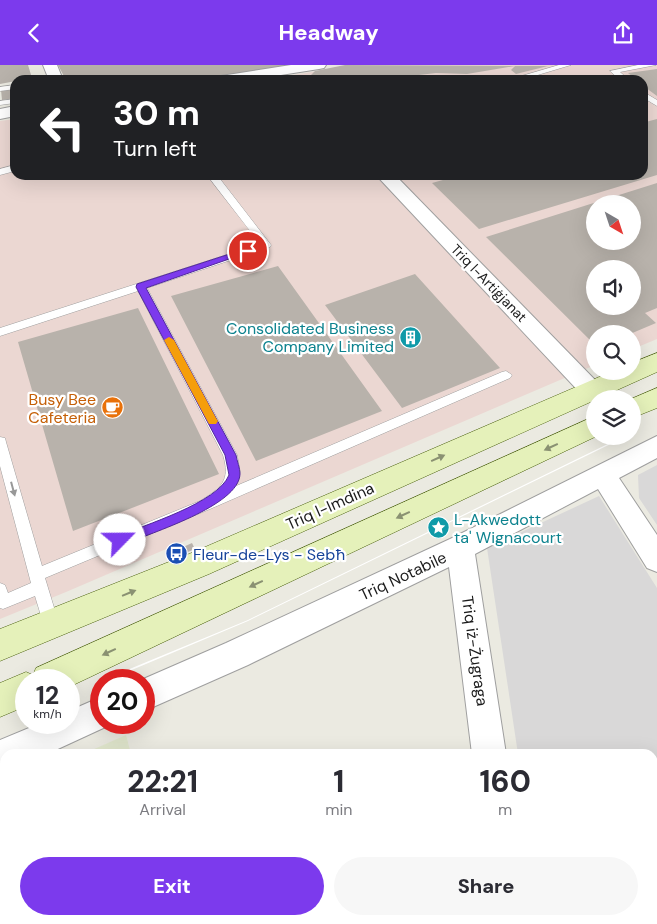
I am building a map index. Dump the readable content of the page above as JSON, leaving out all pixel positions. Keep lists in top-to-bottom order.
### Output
{
  "streets": {
    "main road": ["Triq l-Imdina"],
    "street": ["Triq l-Artiġjanat", "Triq Notabile", "Triq iż-Żugraga"]
  },
  "crossings": [
    ["Triq Notabile", "Triq iż-Żugraga"]
  ],
  "places": {
    "building": ["Consolidated Business Company Limited"],
    "cafe": ["Busy Bee Cafeteria"],
    "place": ["L-Akwedott ta' Wignacourt"],
    "bus stop": ["Fleur-de-Lys - Sebħ"]
  },
  "north": "bottom right",
  "page": {
    "header": "Headway",
    "turn": ["30 m", "Turn left"],
    "speed": "12 km/h",
    "limit": "20",
    "eta": [
      "22:21",
      "Arrival",
      "1",
      "min",
      "160",
      "m"
    ],
    "buttons": ["Exit", "Share"]
  }
}
